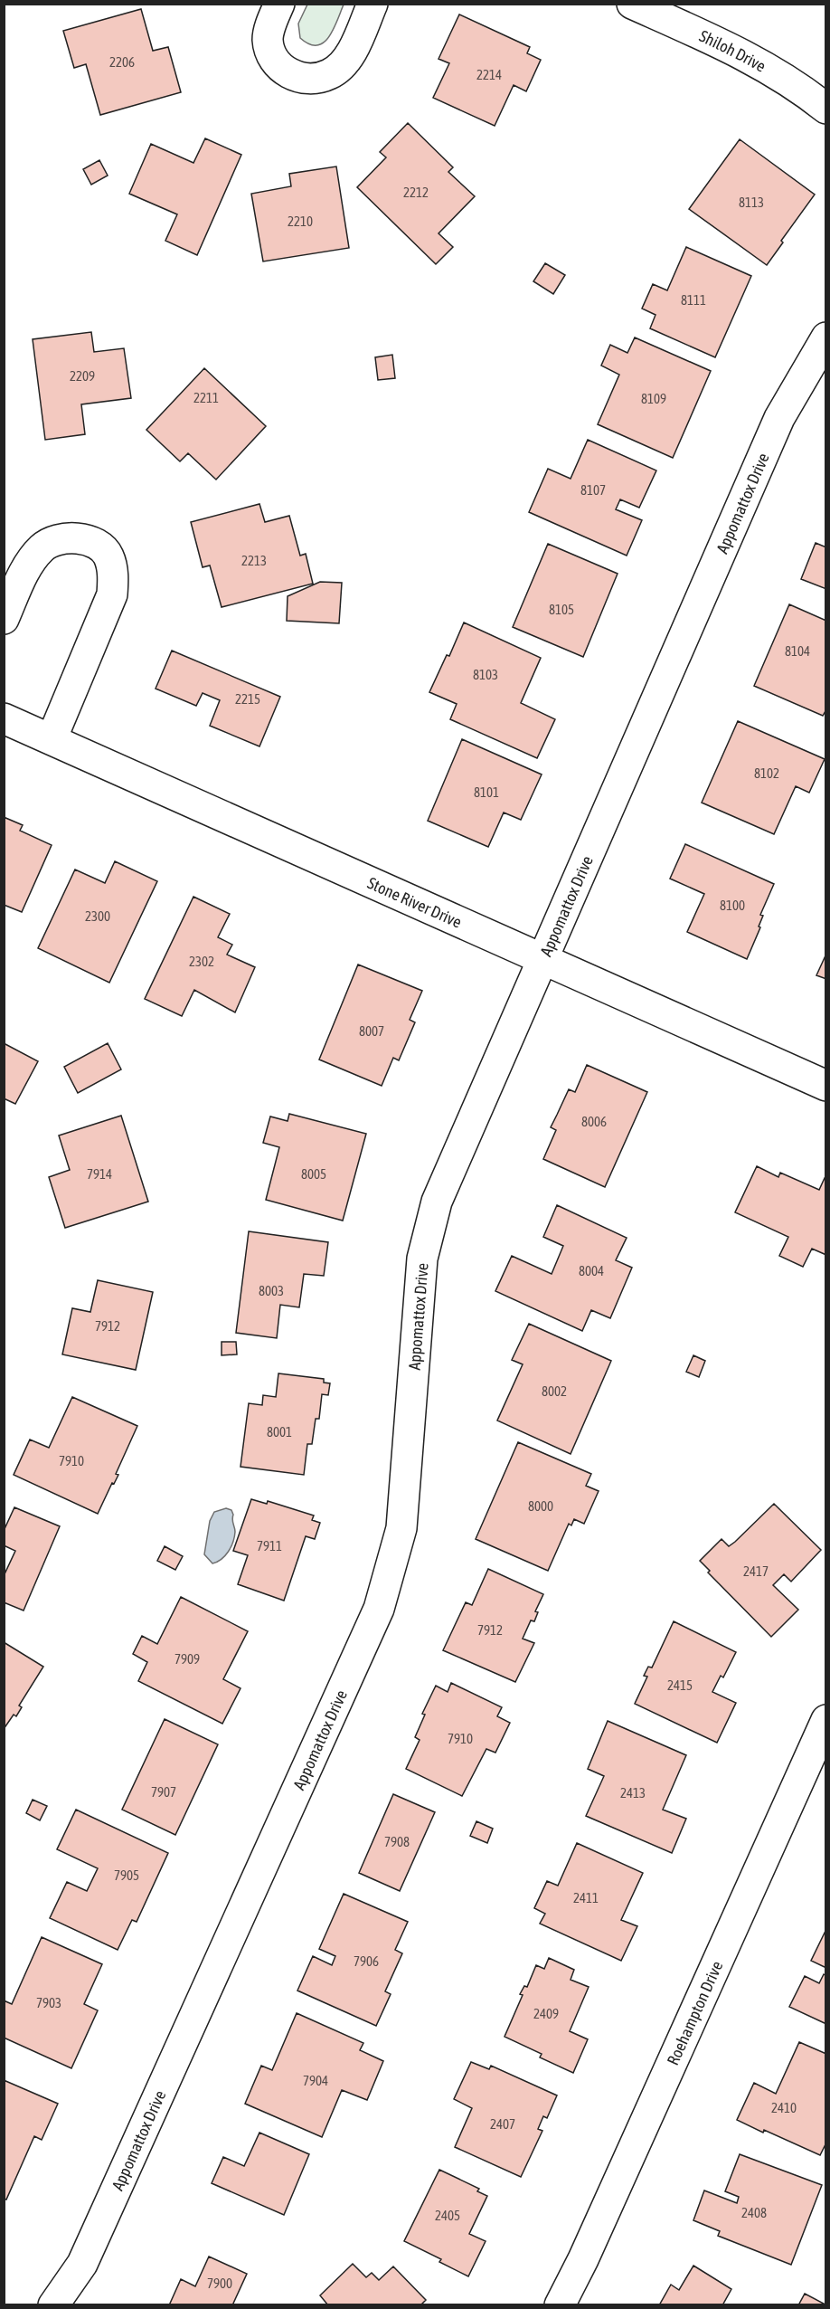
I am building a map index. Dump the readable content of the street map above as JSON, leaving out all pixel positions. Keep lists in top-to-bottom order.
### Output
{
  "streets": {
    "street": [
      "Shiloh Drive",
      "Appomattox Drive",
      "Stone River Drive",
      "Roehampton Drive"
    ]
  },
  "crossings": [
    ["Appomattox Drive", "Stone River Drive"]
  ],
  "house_numbers": [
    "2206",
    "2214",
    "2212",
    "8113",
    "2210",
    "8111",
    "2209",
    "2211",
    "8109",
    "8107",
    "2213",
    "8105",
    "8104",
    "8103",
    "2215",
    "8102",
    "8101",
    "8100",
    "2300",
    "2302",
    "8007",
    "8006",
    "7914",
    "8005",
    "8004",
    "8003",
    "7912",
    "8002",
    "8001",
    "7910",
    "8000",
    "7911",
    "2417",
    "7912",
    "7909",
    "2415",
    "7910",
    "7907",
    "2413",
    "7908",
    "7905",
    "2411",
    "7906",
    "7903",
    "2409",
    "7904",
    "2410",
    "2407",
    "2408",
    "2405",
    "7900"
  ]
}
